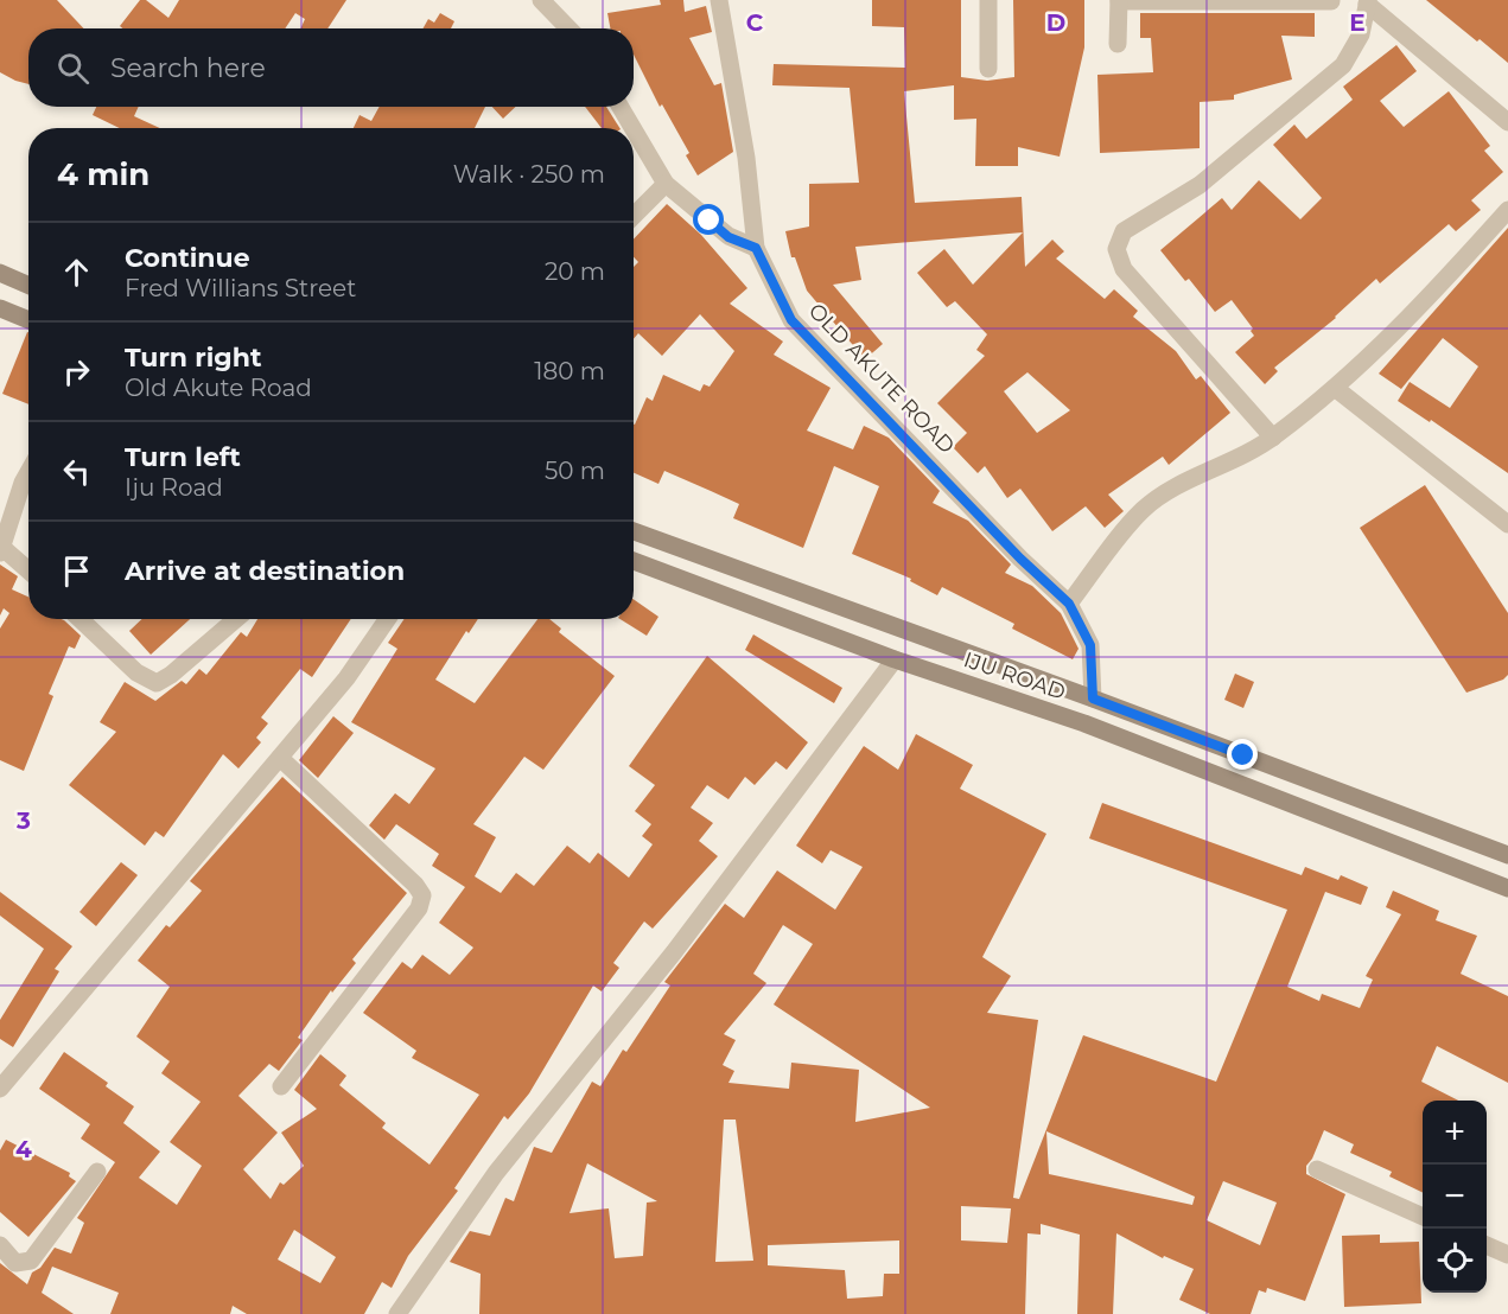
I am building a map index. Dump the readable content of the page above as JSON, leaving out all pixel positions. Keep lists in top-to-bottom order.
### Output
{
  "streets": {
    "main road": ["IJU ROAD"],
    "street": ["OLD AKUTE ROAD"]
  },
  "crossings": [
    ["OLD AKUTE ROAD", "IJU ROAD"]
  ],
  "page": {
    "search": "Search here",
    "heading": ["4 min", "Walk · 250 m"],
    "list": [
      ["Continue", "Fred Willians Street", "20 m"],
      ["Turn right", "Old Akute Road", "180 m"],
      ["Turn left", "Iju Road", "50 m"],
      "Arrive at destination"
    ],
    "map_buttons": ["+", "−"]
  },
  "grid": {
    "columns": ["C", "D", "E"],
    "rows": ["3", "4"]
  }
}
